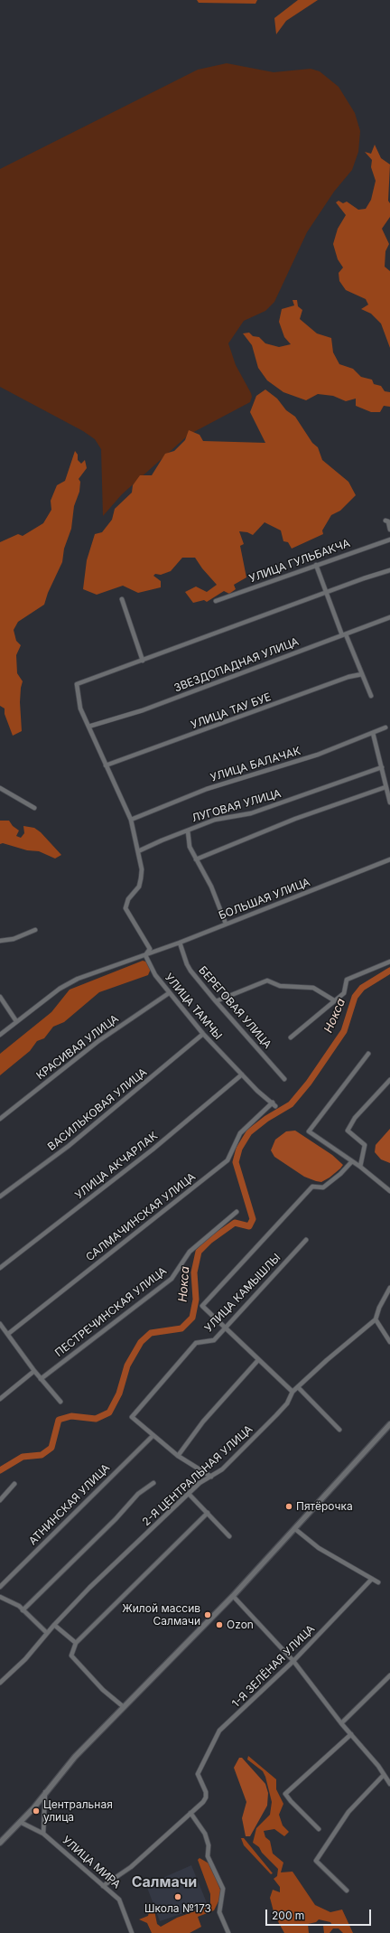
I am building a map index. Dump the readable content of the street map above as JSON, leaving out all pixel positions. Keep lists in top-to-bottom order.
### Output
{
  "streets": {
    "street": [
      "УЛИЦА ГУЛЬБАКЧА",
      "ЗВЕЗДОПАДНАЯ УЛИЦА",
      "УЛИЦА ТАУ БУЕ",
      "УЛИЦА БАЛАЧАК",
      "ЛУГОВАЯ УЛИЦА",
      "БОЛЬШАЯ УЛИЦА",
      "УЛИЦА ТАМЧЫ",
      "БЕРЕГОВАЯ УЛИЦА",
      "КРАСИВАЯ УЛИЦА",
      "ВАСИЛЬКОВАЯ УЛИЦА",
      "УЛИЦА АКЧАРЛАК",
      "САЛМАЧИНСКАЯ УЛИЦА",
      "УЛИЦА КАМЫШЛЫ",
      "ПЕСТРЕЧИНСКАЯ УЛИЦА",
      "2-Я ЦЕНТРАЛЬНАЯ УЛИЦА",
      "АТНИНСКАЯ УЛИЦА",
      "1-Я ЗЕЛЁНАЯ УЛИЦА",
      "УЛИЦА МИРА"
    ]
  },
  "crossings": [
    ["ЗВЕЗДОПАДНАЯ УЛИЦА", "УЛИЦА ТАМЧЫ"],
    ["УЛИЦА ТАУ БУЕ", "УЛИЦА ТАМЧЫ"],
    ["УЛИЦА БАЛАЧАК", "УЛИЦА ТАМЧЫ"],
    ["ЛУГОВАЯ УЛИЦА", "УЛИЦА ТАМЧЫ"],
    ["БОЛЬШАЯ УЛИЦА", "УЛИЦА ТАМЧЫ"],
    ["БОЛЬШАЯ УЛИЦА", "БЕРЕГОВАЯ УЛИЦА"],
    ["УЛИЦА ТАМЧЫ", "КРАСИВАЯ УЛИЦА"],
    ["УЛИЦА ТАМЧЫ", "ВАСИЛЬКОВАЯ УЛИЦА"],
    ["УЛИЦА ТАМЧЫ", "УЛИЦА АКЧАРЛАК"],
    ["УЛИЦА ТАМЧЫ", "САЛМАЧИНСКАЯ УЛИЦА"],
    ["УЛИЦА КАМЫШЛЫ", "АТНИНСКАЯ УЛИЦА"]
  ],
  "districts": ["Салмачи"],
  "water": ["Нокса"],
  "places": [
    "Пятёрочка",
    "Жилой массив Салмачи",
    "Ozon",
    "Центральная улица",
    "Школа №173"
  ],
  "scale_bar": "200 m"
}
